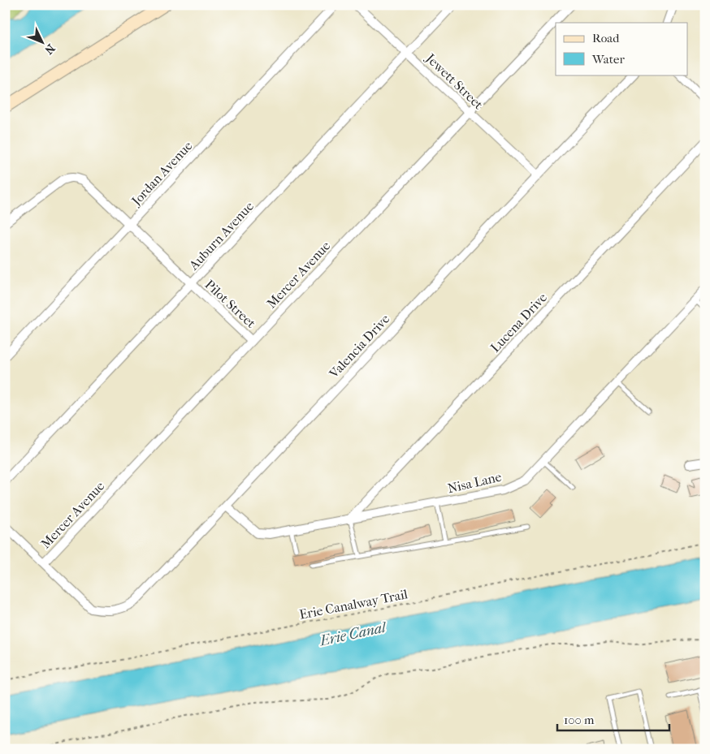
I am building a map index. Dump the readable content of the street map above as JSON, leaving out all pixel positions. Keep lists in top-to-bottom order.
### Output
{
  "streets": {
    "street": [
      "Jewett Street",
      "Jordan Avenue",
      "Auburn Avenue",
      "Mercer Avenue",
      "Pilot Street",
      "Lucena Drive",
      "Valencia Drive",
      "Nisa Lane"
    ],
    "path": ["Erie Canalway Trail"]
  },
  "crossings": [
    ["Jewett Street", "Auburn Avenue"],
    ["Jewett Street", "Mercer Avenue"],
    ["Jewett Street", "Valencia Drive"],
    ["Jordan Avenue", "Pilot Street"],
    ["Auburn Avenue", "Pilot Street"],
    ["Mercer Avenue", "Pilot Street"],
    ["Mercer Avenue", "Valencia Drive"],
    ["Lucena Drive", "Nisa Lane"],
    ["Valencia Drive", "Nisa Lane"]
  ],
  "water": ["Erie Canal"],
  "legend": ["Road", "Water"],
  "scale_bar": "100 m",
  "north": "bottom right"
}
